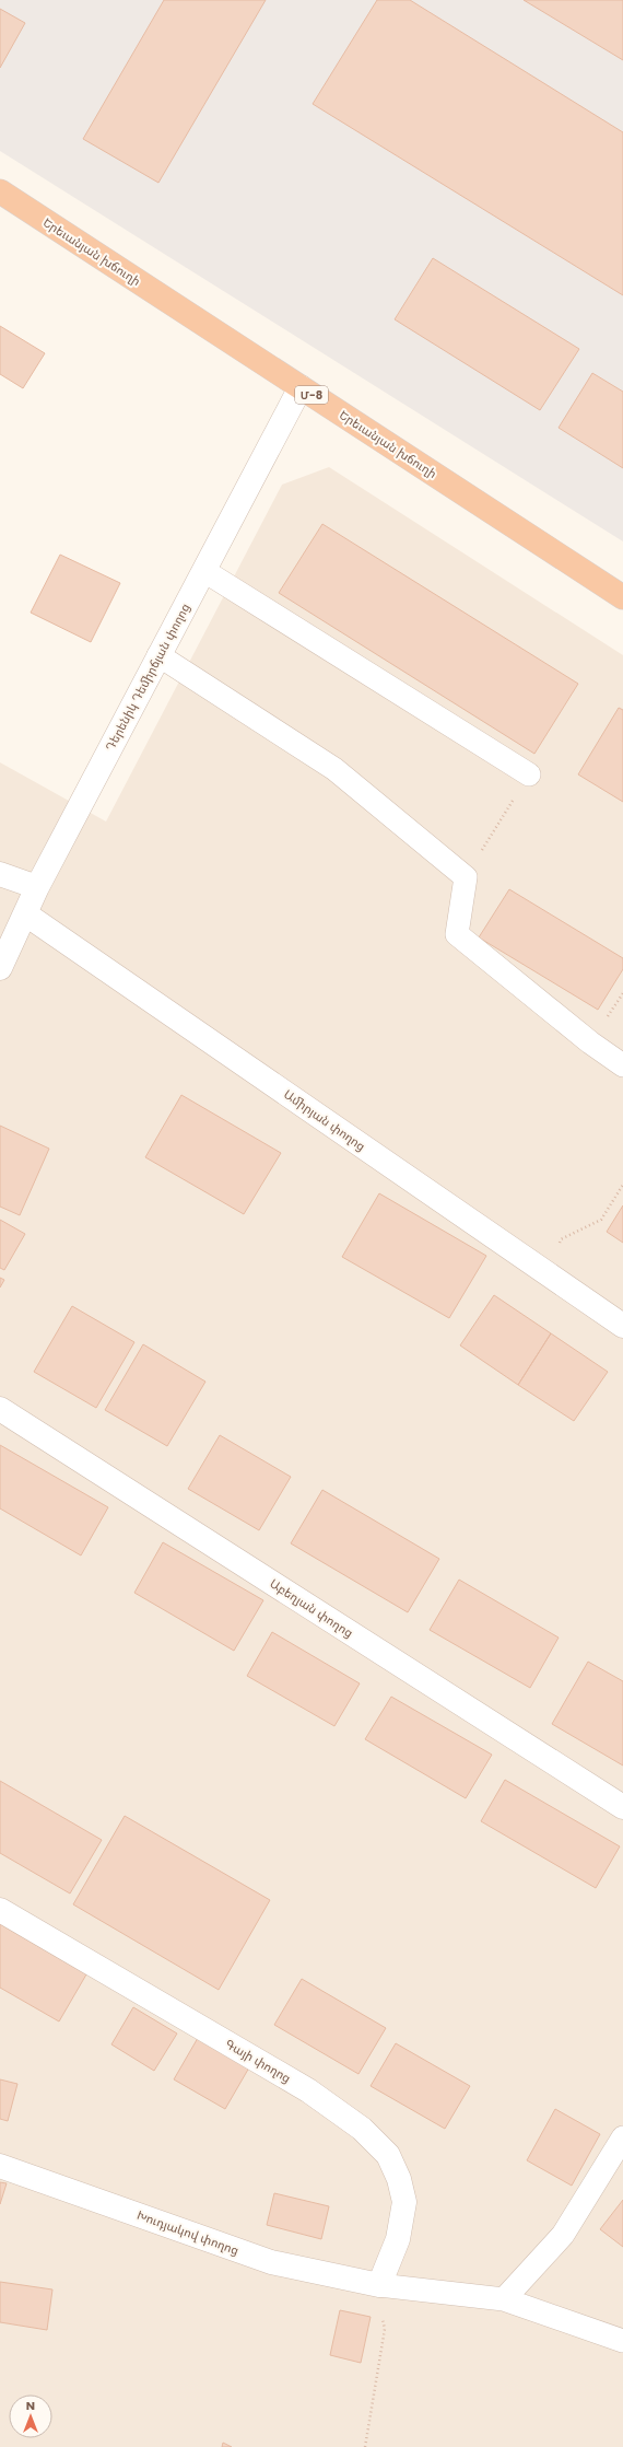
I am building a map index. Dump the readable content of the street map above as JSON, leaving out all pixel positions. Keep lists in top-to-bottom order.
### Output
{
  "streets": {
    "highway": ["Երեւանյան խճուղի", "Մ-8"],
    "street": [
      "Դերենիկ Դեմիրճյան փողոց",
      "Ամիրյան փողոց",
      "Աբեղյան փողոց",
      "Գայի փողոց",
      "Խուդյակով փողոց"
    ]
  },
  "crossings": [
    ["Երեւանյան խճուղի", "Դերենիկ Դեմիրճյան փողոց"],
    ["Դերենիկ Դեմիրճյան փողոց", "Ամիրյան փողոց"],
    ["Գայի փողոց", "Խուդյակով փողոց"]
  ],
  "north": "top"
}
